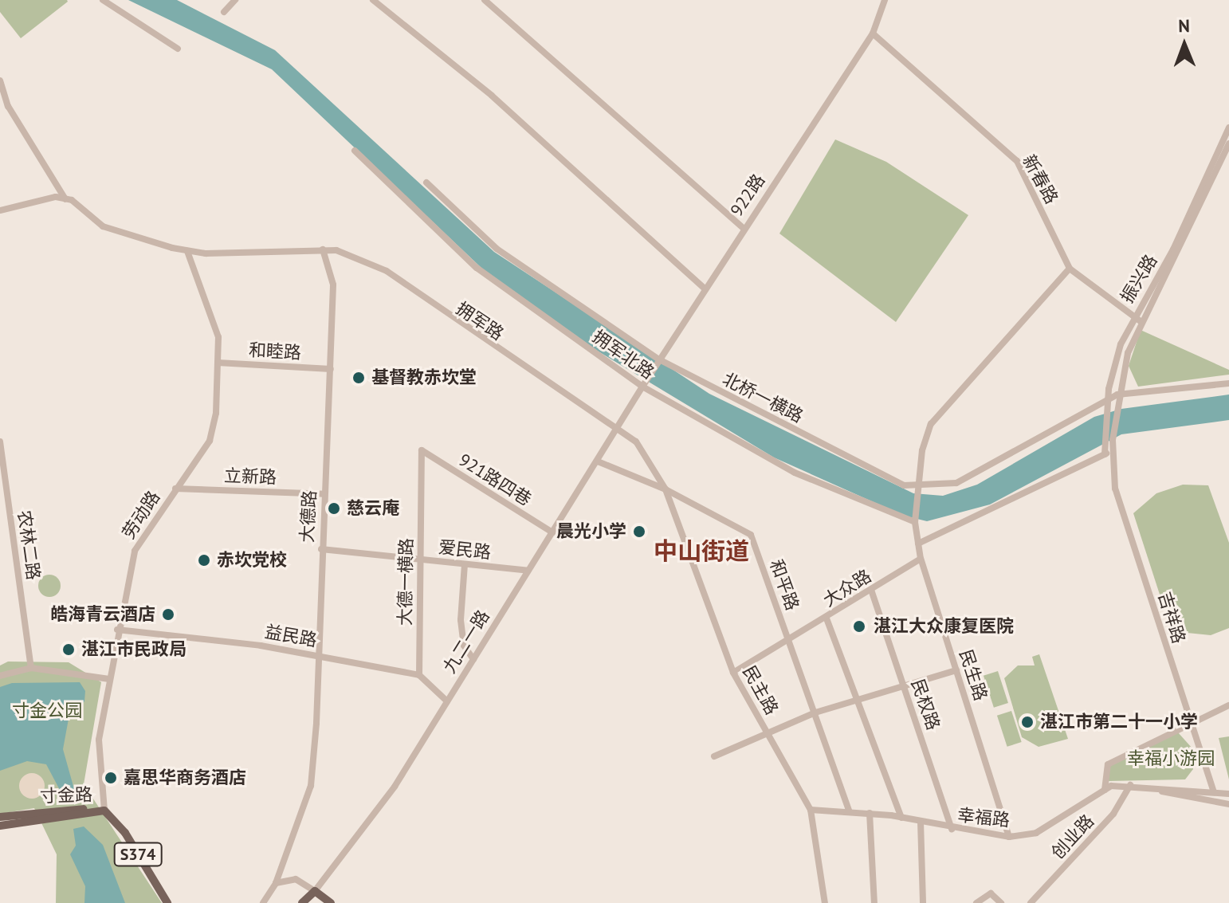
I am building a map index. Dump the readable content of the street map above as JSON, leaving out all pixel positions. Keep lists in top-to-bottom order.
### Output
{
  "streets": {
    "main road": ["九二一路", "寸金路", "S374"],
    "street": [
      "新春路",
      "922路",
      "振兴路",
      "拥军路",
      "和睦路",
      "拥军北路",
      "北桥一横路",
      "立新路",
      "921路四巷",
      "劳动路",
      "大德路",
      "农林二路",
      "爱民路",
      "大德一横路",
      "和平路",
      "大众路",
      "吉祥路",
      "益民路",
      "民生路",
      "民主路",
      "民权路",
      "幸福路",
      "创业路"
    ]
  },
  "crossings": [
    ["新春路", "922路"],
    ["新春路", "振兴路"],
    ["新春路", "民生路"],
    ["922路", "拥军北路"],
    ["922路", "北桥一横路"],
    ["922路", "九二一路"],
    ["拥军路", "劳动路"],
    ["拥军路", "大德路"],
    ["拥军路", "九二一路"],
    ["和睦路", "劳动路"],
    ["和睦路", "大德路"],
    ["拥军北路", "九二一路"],
    ["拥军北路", "民生路"],
    ["北桥一横路", "民生路"],
    ["立新路", "劳动路"],
    ["立新路", "大德路"],
    ["921路四巷", "大德一横路"],
    ["921路四巷", "九二一路"],
    ["劳动路", "益民路"],
    ["劳动路", "寸金路"],
    ["劳动路", "S374"],
    ["大德路", "爱民路"],
    ["大德路", "益民路"],
    ["爱民路", "大德一横路"],
    ["爱民路", "九二一路"],
    ["大德一横路", "益民路"],
    ["和平路", "大众路"],
    ["和平路", "九二一路"],
    ["和平路", "民主路"],
    ["和平路", "幸福路"],
    ["大众路", "民生路"],
    ["大众路", "民主路"],
    ["大众路", "民权路"],
    ["民生路", "幸福路"],
    ["民主路", "幸福路"],
    ["民权路", "幸福路"],
    ["寸金路", "S374"]
  ],
  "districts": ["中山街道"],
  "parks": ["寸金公园", "幸福小游园"],
  "places": [
    "基督教赤坎堂",
    "慈云庵",
    "晨光小学",
    "赤坎党校",
    "皓海青云酒店",
    "湛江大众康复医院",
    "湛江市民政局",
    "湛江市第二十一小学",
    "嘉思华商务酒店"
  ],
  "north": "top"
}
